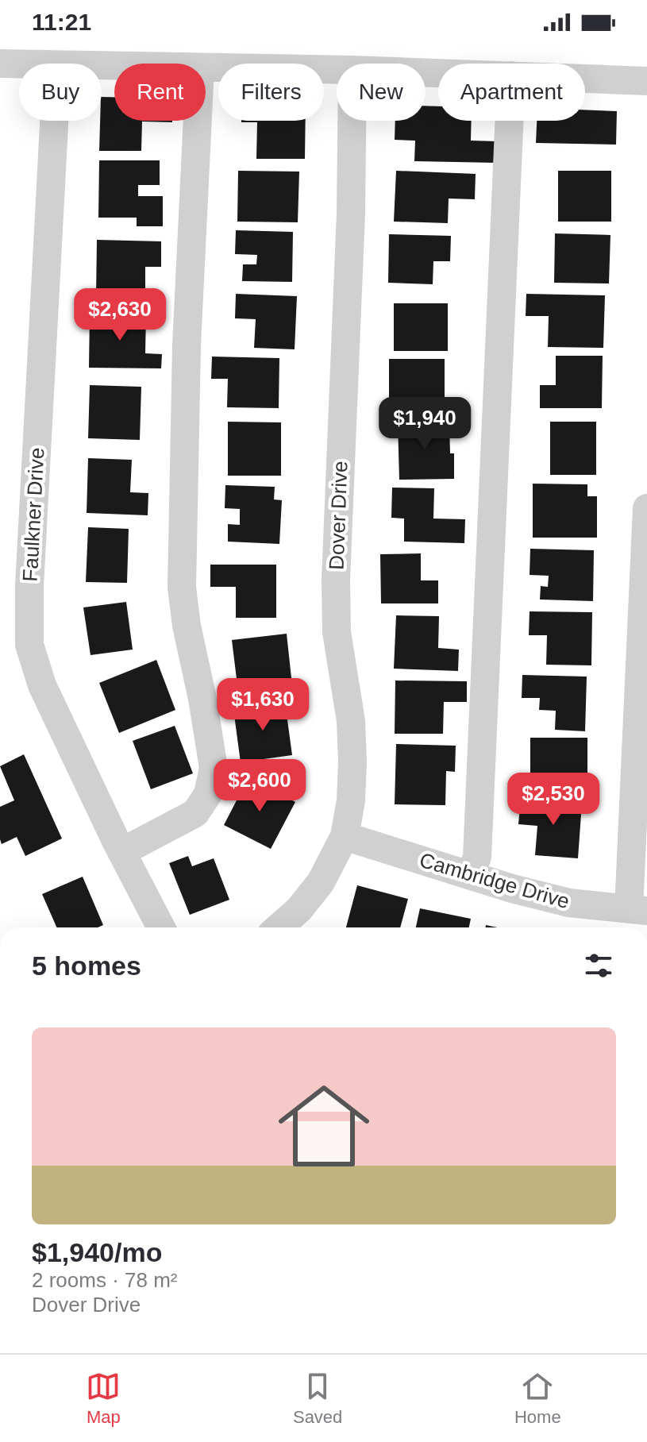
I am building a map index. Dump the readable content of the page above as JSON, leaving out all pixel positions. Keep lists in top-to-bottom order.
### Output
{
  "streets": {
    "street": ["Faulkner Drive", "Dover Drive", "Cambridge Drive"]
  },
  "crossings": [
    ["Dover Drive", "Cambridge Drive"]
  ],
  "page": {
    "status": "11:21",
    "chip": [
      "Buy",
      "Rent",
      "Filters",
      "New",
      "Apartment"
    ],
    "price": [
      "$2,630",
      "$1,940",
      "$1,630",
      "$2,600",
      "$2,530"
    ],
    "heading": "5 homes",
    "list": [
      {
        "name": "$1,940/mo",
        "note": "2 rooms · 78 m² · Dover Drive"
      }
    ],
    "tabs": ["Map", "Saved", "Home"]
  }
}
